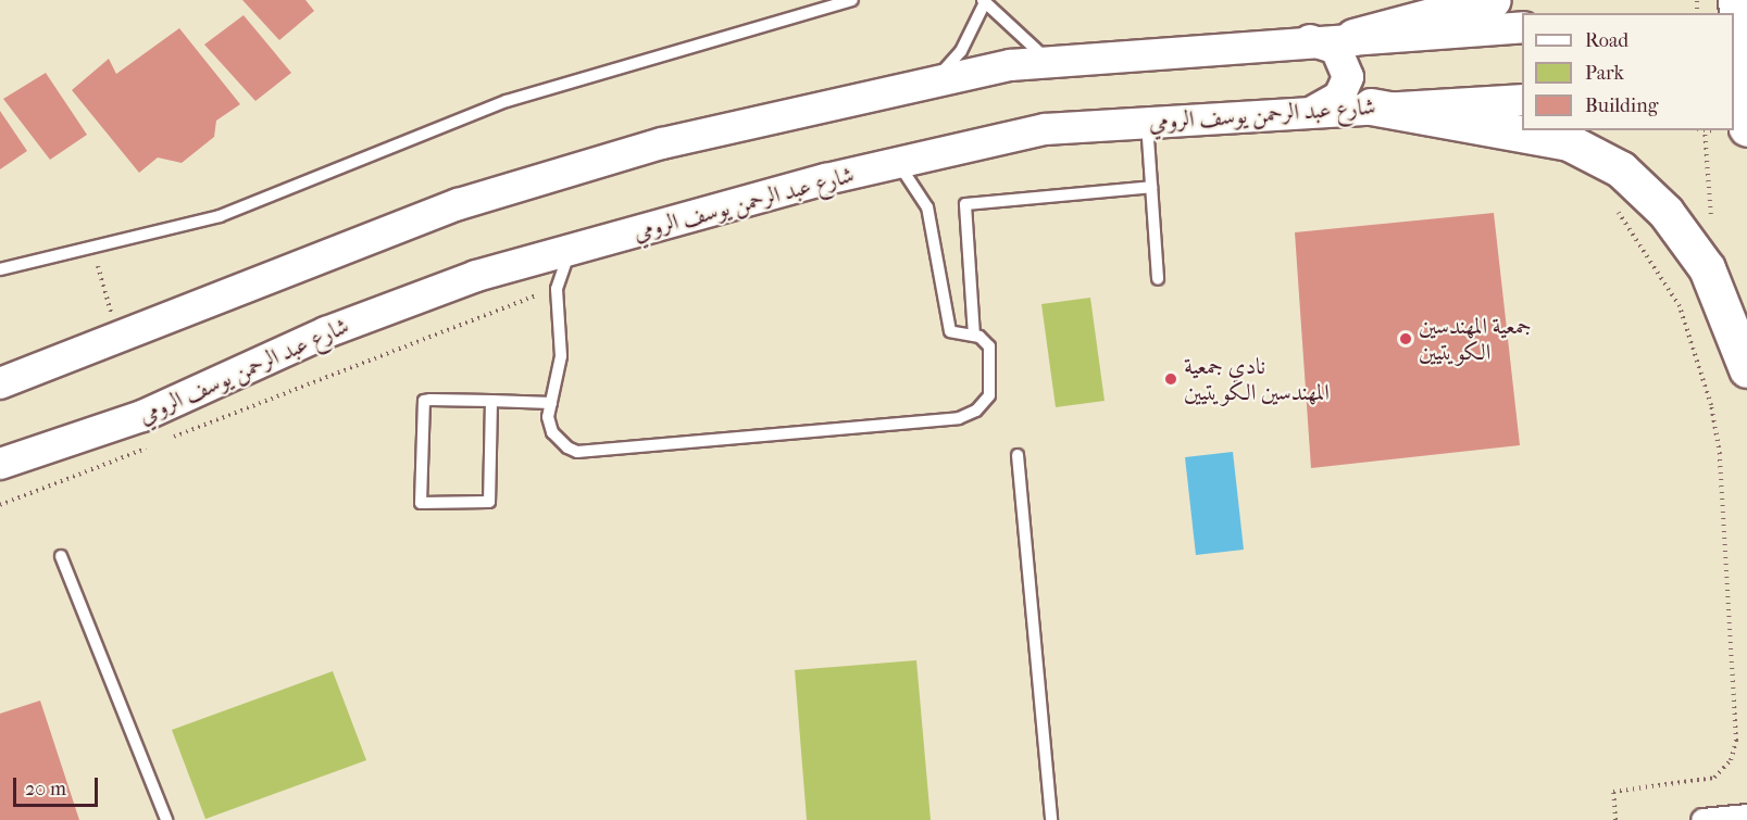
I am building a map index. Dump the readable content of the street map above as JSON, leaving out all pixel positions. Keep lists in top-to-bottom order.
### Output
{
  "streets": {
    "main road": ["شارع عبد الرحمن يوسف الرومي"]
  },
  "places": ["جمعية المهندسين الكويتيين", "نادي جمعية المهندسين الكويتيين"],
  "legend": ["Road", "Park", "Building"],
  "scale_bar": "20 m"
}
